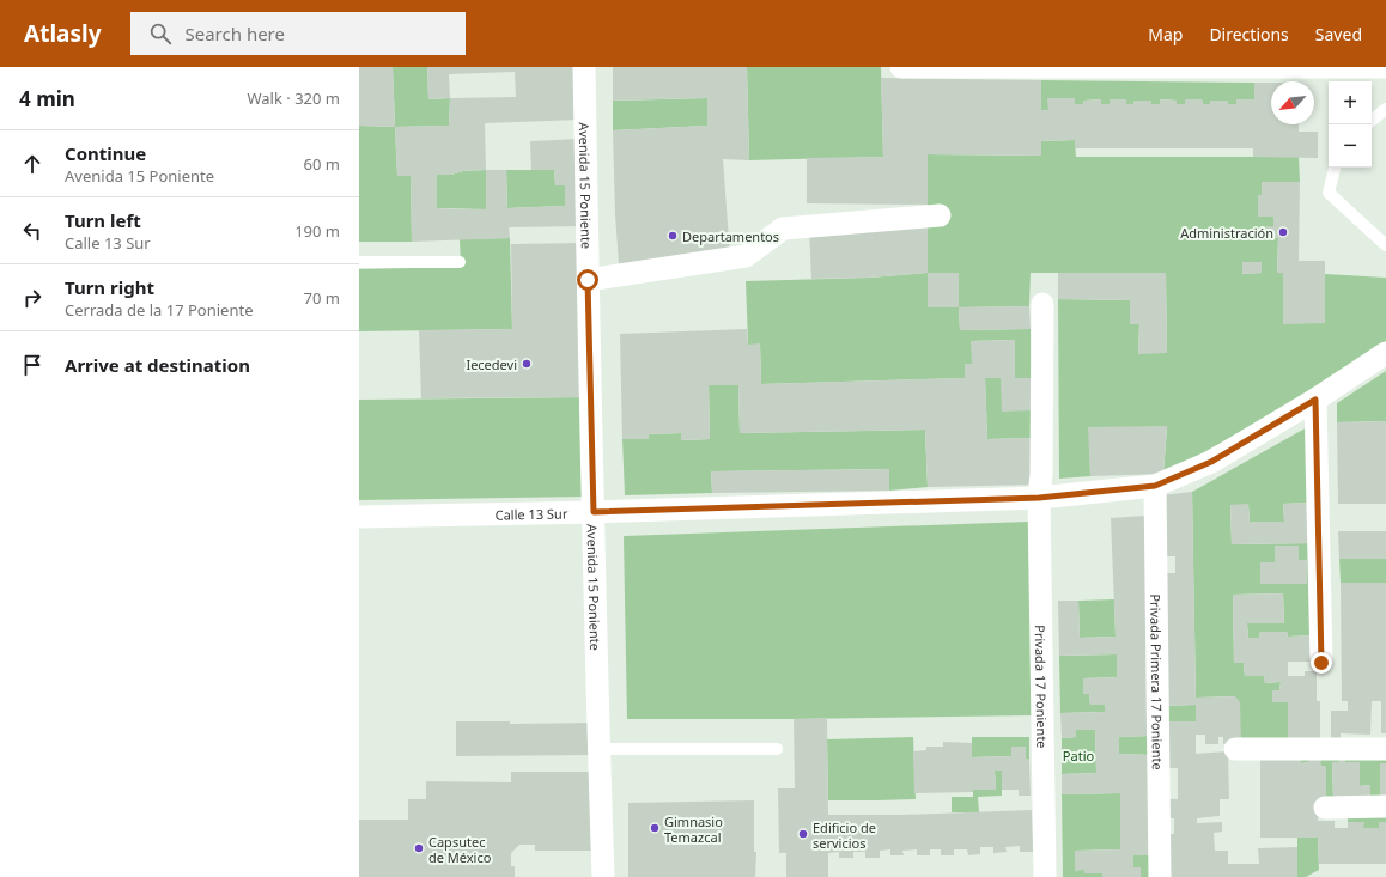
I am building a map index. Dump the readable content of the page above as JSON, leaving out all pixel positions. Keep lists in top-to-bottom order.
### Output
{
  "streets": {
    "street": [
      "Avenida 15 Poniente",
      "Calle 13 Sur",
      "Privada Primera 17 Poniente",
      "Privada 17 Poniente"
    ]
  },
  "crossings": [
    ["Avenida 15 Poniente", "Calle 13 Sur"],
    ["Calle 13 Sur", "Privada Primera 17 Poniente"],
    ["Calle 13 Sur", "Privada 17 Poniente"]
  ],
  "parks": ["Patio"],
  "places": [
    "Administración",
    "Departamentos",
    "Iecedevi",
    "Gimnasio Temazcal",
    "Edificio de servicios",
    "Capsutec de México"
  ],
  "north": "bottom left",
  "page": {
    "header": "Atlasly",
    "search": "Search here",
    "nav": ["Map", "Directions", "Saved"],
    "heading": ["4 min", "Walk · 320 m"],
    "map_buttons": ["+", "−"],
    "list": [
      ["Continue", "Avenida 15 Poniente", "60 m"],
      ["Turn left", "Calle 13 Sur", "190 m"],
      ["Turn right", "Cerrada de la 17 Poniente", "70 m"],
      "Arrive at destination"
    ]
  }
}
